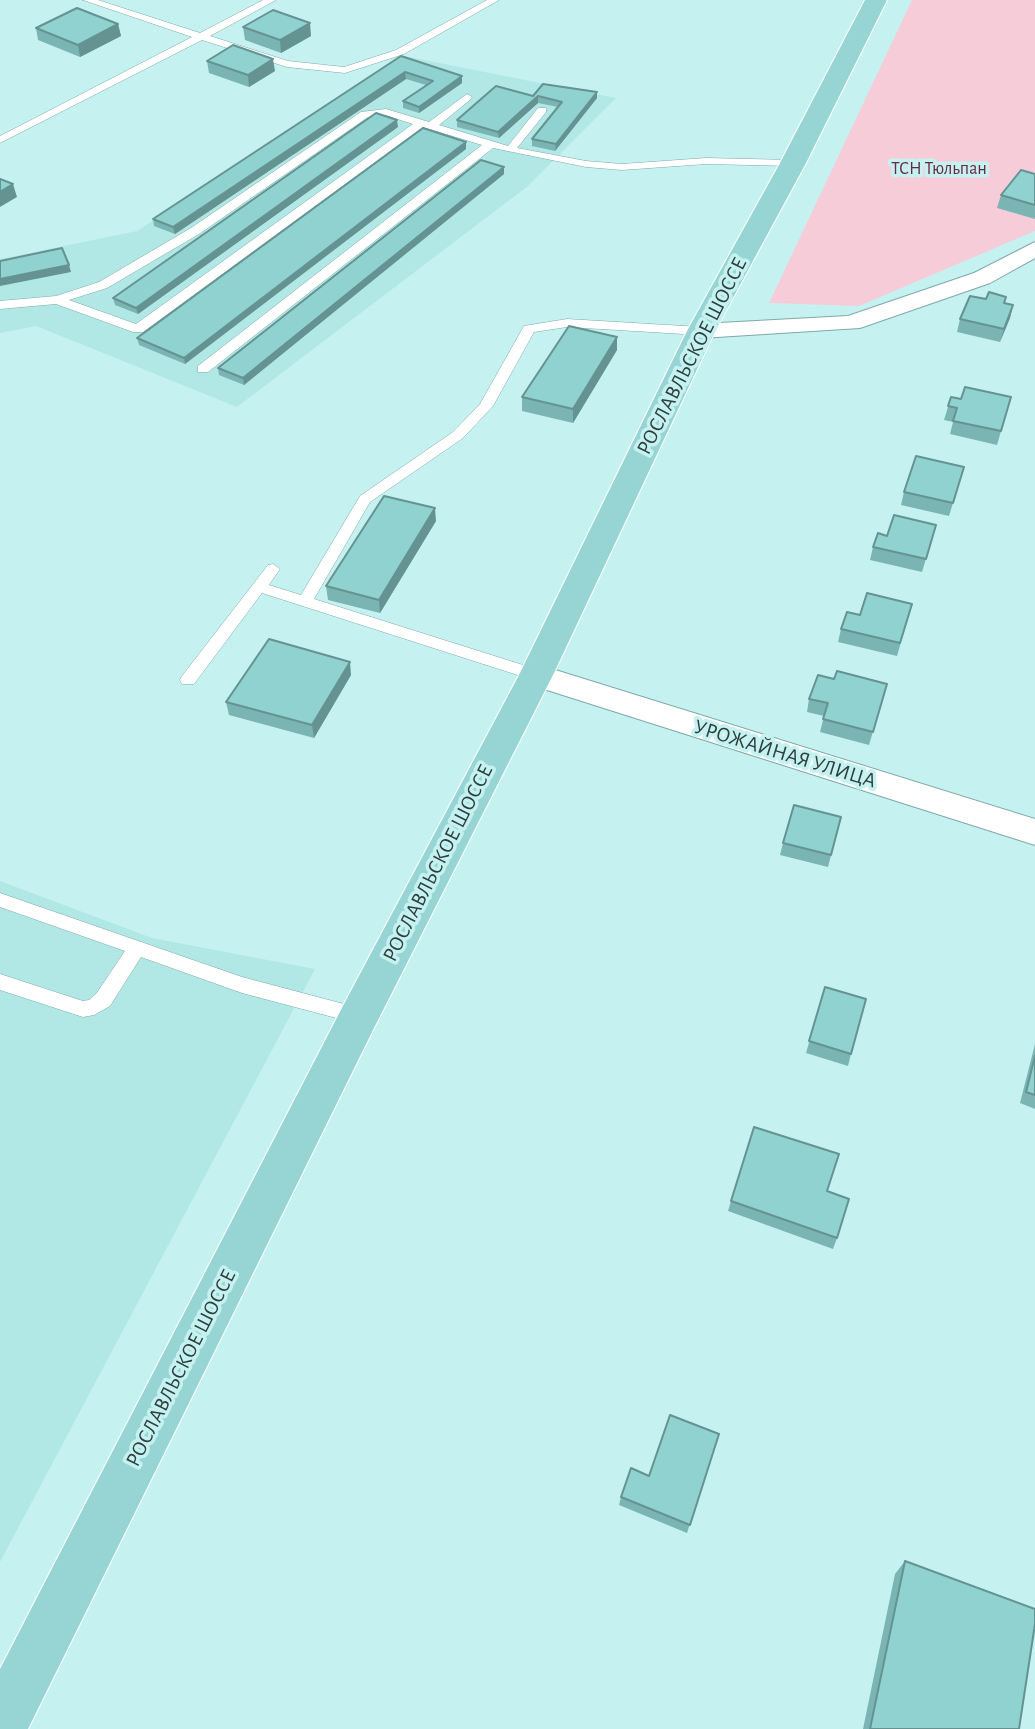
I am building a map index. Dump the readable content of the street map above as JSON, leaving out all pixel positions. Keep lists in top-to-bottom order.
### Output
{
  "streets": {
    "main road": ["РОСЛАВЛЬСКОЕ ШОССЕ"],
    "street": ["УРОЖАЙНАЯ УЛИЦА"]
  },
  "crossings": [
    ["РОСЛАВЛЬСКОЕ ШОССЕ", "УРОЖАЙНАЯ УЛИЦА"]
  ],
  "parks": ["ТСН Тюльпан"]
}
